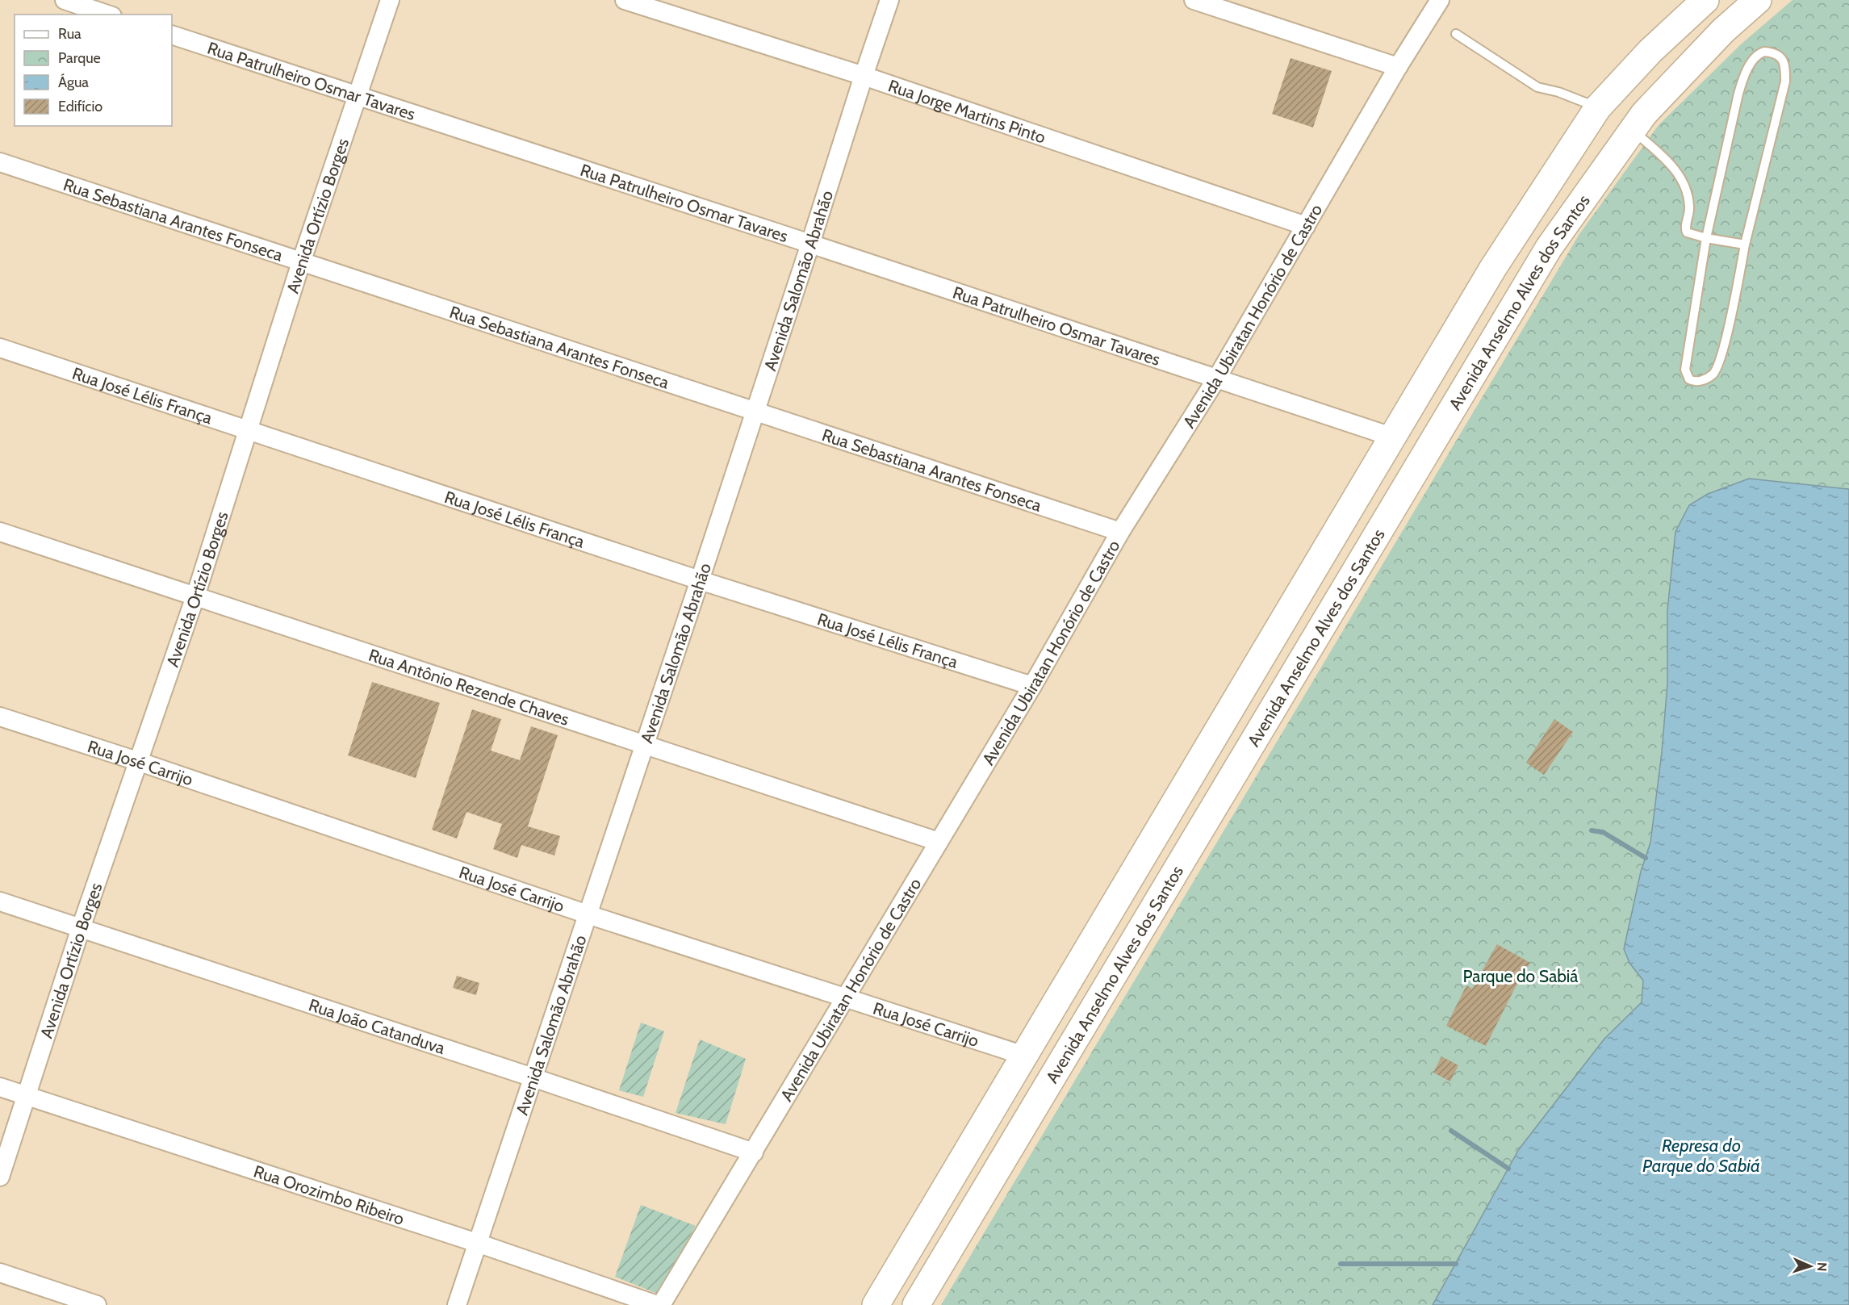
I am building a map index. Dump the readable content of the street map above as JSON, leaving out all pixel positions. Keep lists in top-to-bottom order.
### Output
{
  "streets": {
    "main road": ["Avenida Anselmo Alves dos Santos"],
    "street": [
      "Rua Patrulheiro Osmar Tavares",
      "Rua Jorge Martins Pinto",
      "Avenida Ortízio Borges",
      "Rua Sebastiana Arantes Fonseca",
      "Avenida Salomão Abrahão",
      "Avenida Ubiratan Honório de Castro",
      "Rua José Lélis França",
      "Rua Antônio Rezende Chaves",
      "Rua José Carrijo",
      "Rua João Catanduva",
      "Rua Orozimbo Ribeiro"
    ]
  },
  "crossings": [
    ["Rua Patrulheiro Osmar Tavares", "Avenida Ortízio Borges"],
    ["Rua Patrulheiro Osmar Tavares", "Avenida Salomão Abrahão"],
    ["Rua Patrulheiro Osmar Tavares", "Avenida Anselmo Alves dos Santos"],
    ["Rua Patrulheiro Osmar Tavares", "Avenida Ubiratan Honório de Castro"],
    ["Rua Jorge Martins Pinto", "Avenida Salomão Abrahão"],
    ["Rua Jorge Martins Pinto", "Avenida Ubiratan Honório de Castro"],
    ["Avenida Ortízio Borges", "Rua Sebastiana Arantes Fonseca"],
    ["Avenida Ortízio Borges", "Rua José Lélis França"],
    ["Avenida Ortízio Borges", "Rua Antônio Rezende Chaves"],
    ["Avenida Ortízio Borges", "Rua José Carrijo"],
    ["Avenida Ortízio Borges", "Rua João Catanduva"],
    ["Avenida Ortízio Borges", "Rua Orozimbo Ribeiro"],
    ["Rua Sebastiana Arantes Fonseca", "Avenida Salomão Abrahão"],
    ["Rua Sebastiana Arantes Fonseca", "Avenida Ubiratan Honório de Castro"],
    ["Avenida Salomão Abrahão", "Rua José Lélis França"],
    ["Avenida Salomão Abrahão", "Rua Antônio Rezende Chaves"],
    ["Avenida Salomão Abrahão", "Rua José Carrijo"],
    ["Avenida Salomão Abrahão", "Rua João Catanduva"],
    ["Avenida Salomão Abrahão", "Rua Orozimbo Ribeiro"],
    ["Avenida Anselmo Alves dos Santos", "Rua José Carrijo"],
    ["Avenida Ubiratan Honório de Castro", "Rua José Lélis França"],
    ["Avenida Ubiratan Honório de Castro", "Rua Antônio Rezende Chaves"],
    ["Avenida Ubiratan Honório de Castro", "Rua José Carrijo"],
    ["Avenida Ubiratan Honório de Castro", "Rua João Catanduva"]
  ],
  "water": ["Represa do Parque do Sabiá"],
  "parks": ["Parque do Sabiá"],
  "legend": [
    "Rua",
    "Parque",
    "Água",
    "Edifício"
  ],
  "north": "right"
}
